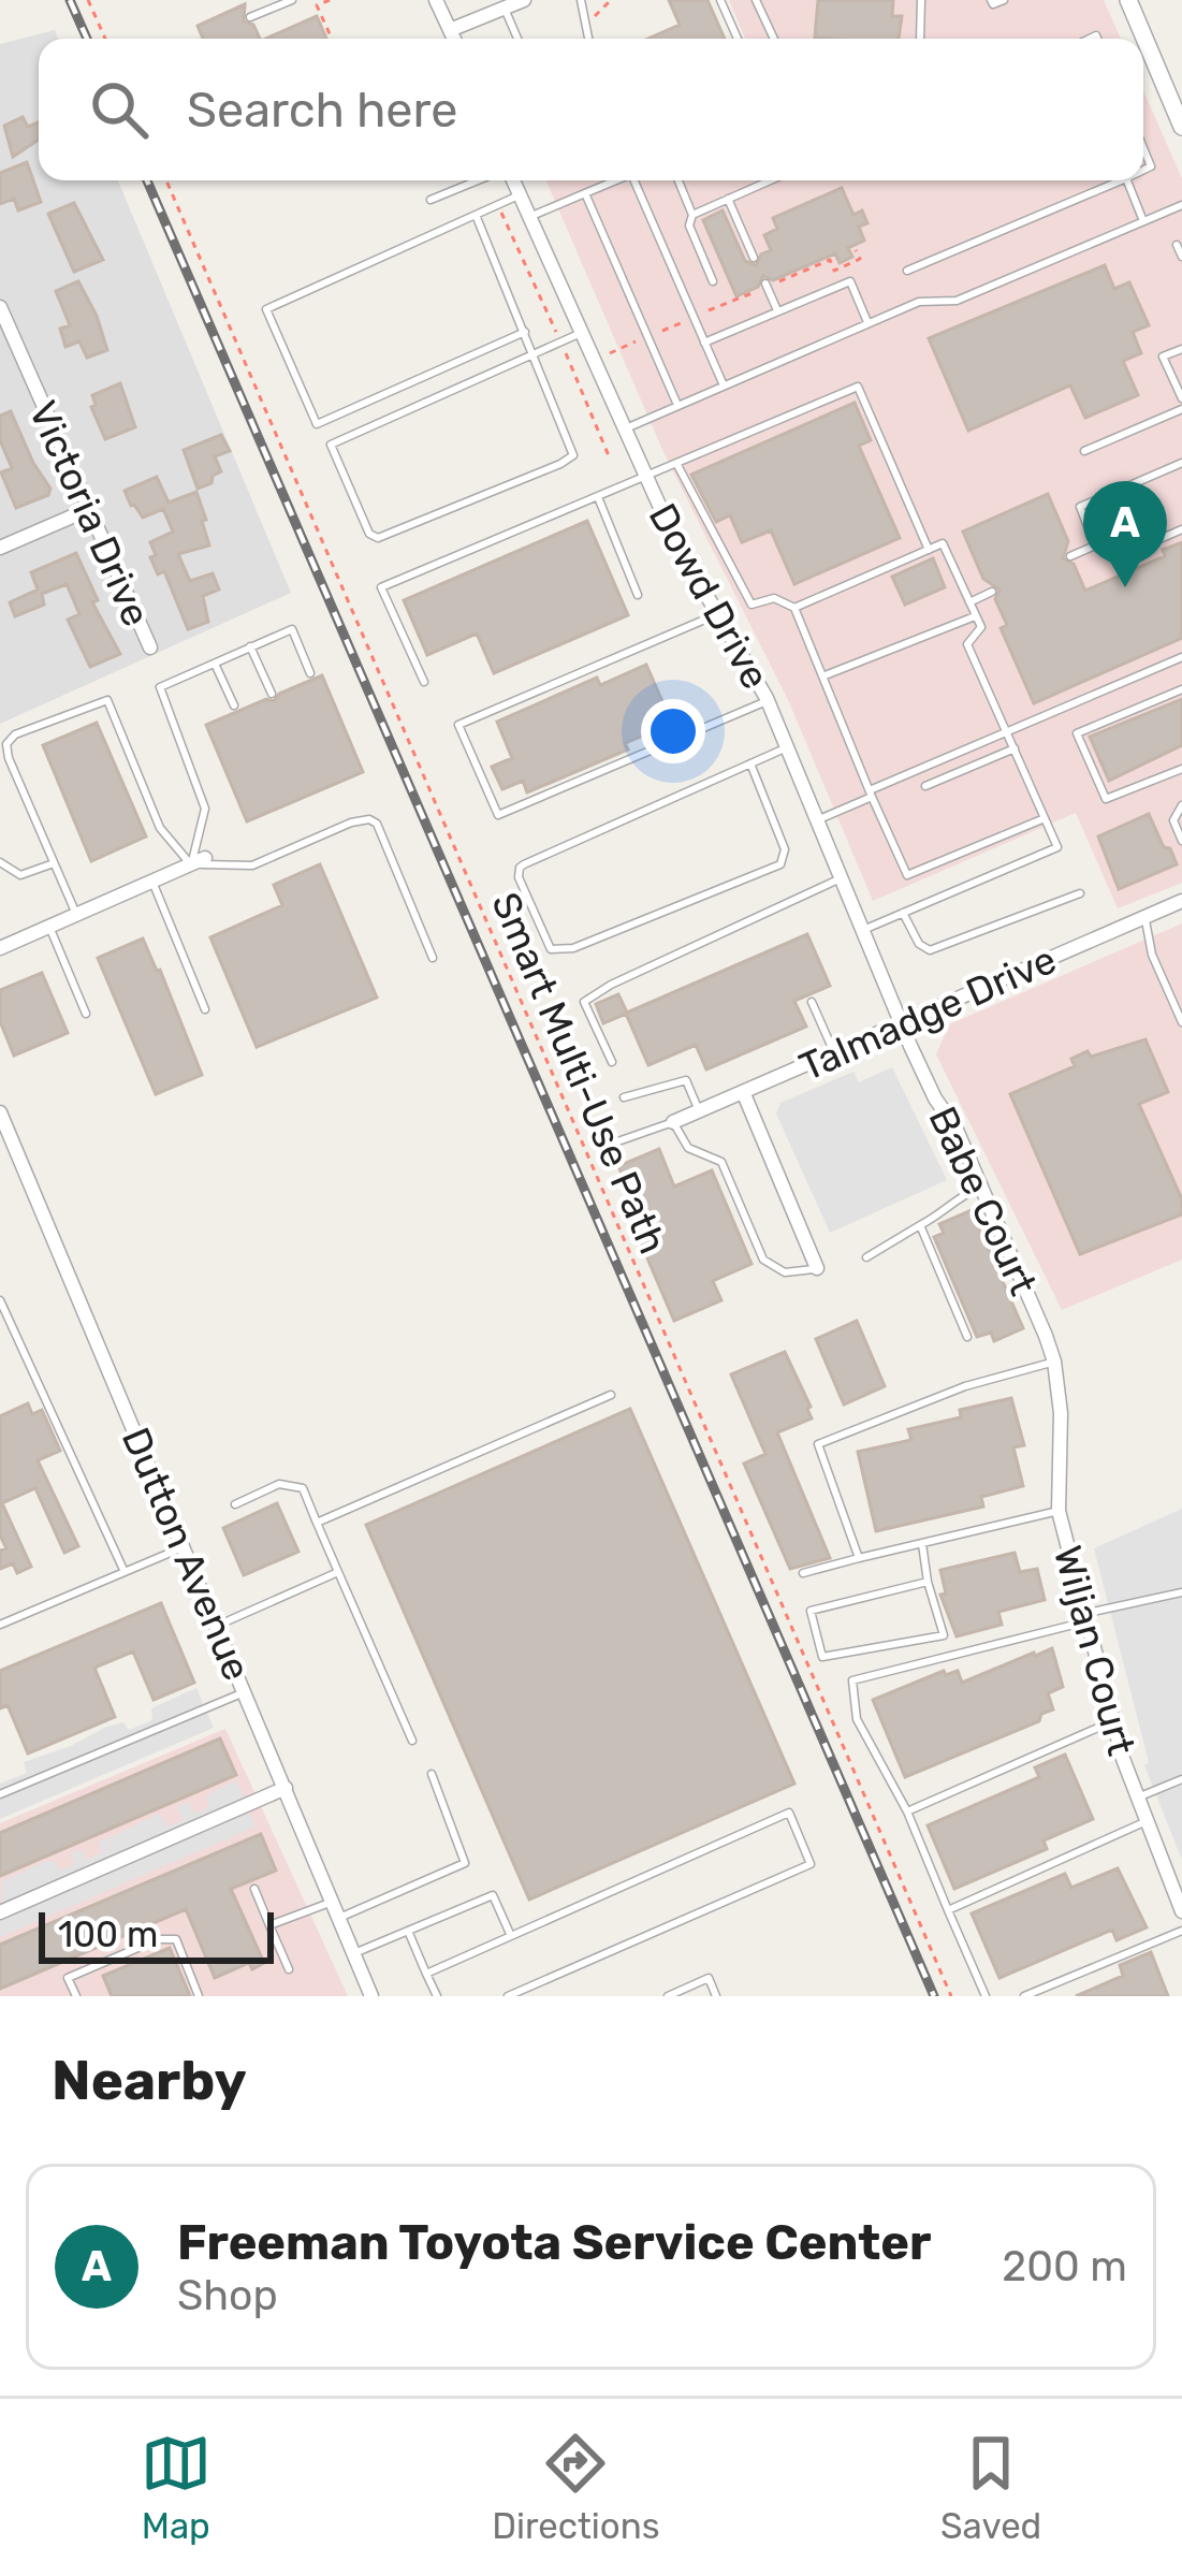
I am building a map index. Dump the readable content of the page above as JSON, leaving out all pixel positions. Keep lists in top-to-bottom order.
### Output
{
  "streets": {
    "street": [
      "Victoria Drive",
      "Dowd Drive",
      "Talmadge Drive",
      "Babe Court",
      "Dutton Avenue",
      "Wiljan Court"
    ],
    "path": ["Smart Multi-Use Path"]
  },
  "crossings": [
    ["Dowd Drive", "Talmadge Drive"],
    ["Dowd Drive", "Babe Court"],
    ["Talmadge Drive", "Babe Court"],
    ["Babe Court", "Wiljan Court"]
  ],
  "scale_bar": "100 m",
  "page": {
    "search": "Search here",
    "pins": "A",
    "scale": "100 m",
    "heading": "Nearby",
    "list": [
      {
        "mark": "A",
        "name": "Freeman Toyota Service Center",
        "note": "Shop",
        "value": "200 m"
      }
    ],
    "nav": ["Map", "Directions", "Saved"]
  }
}
